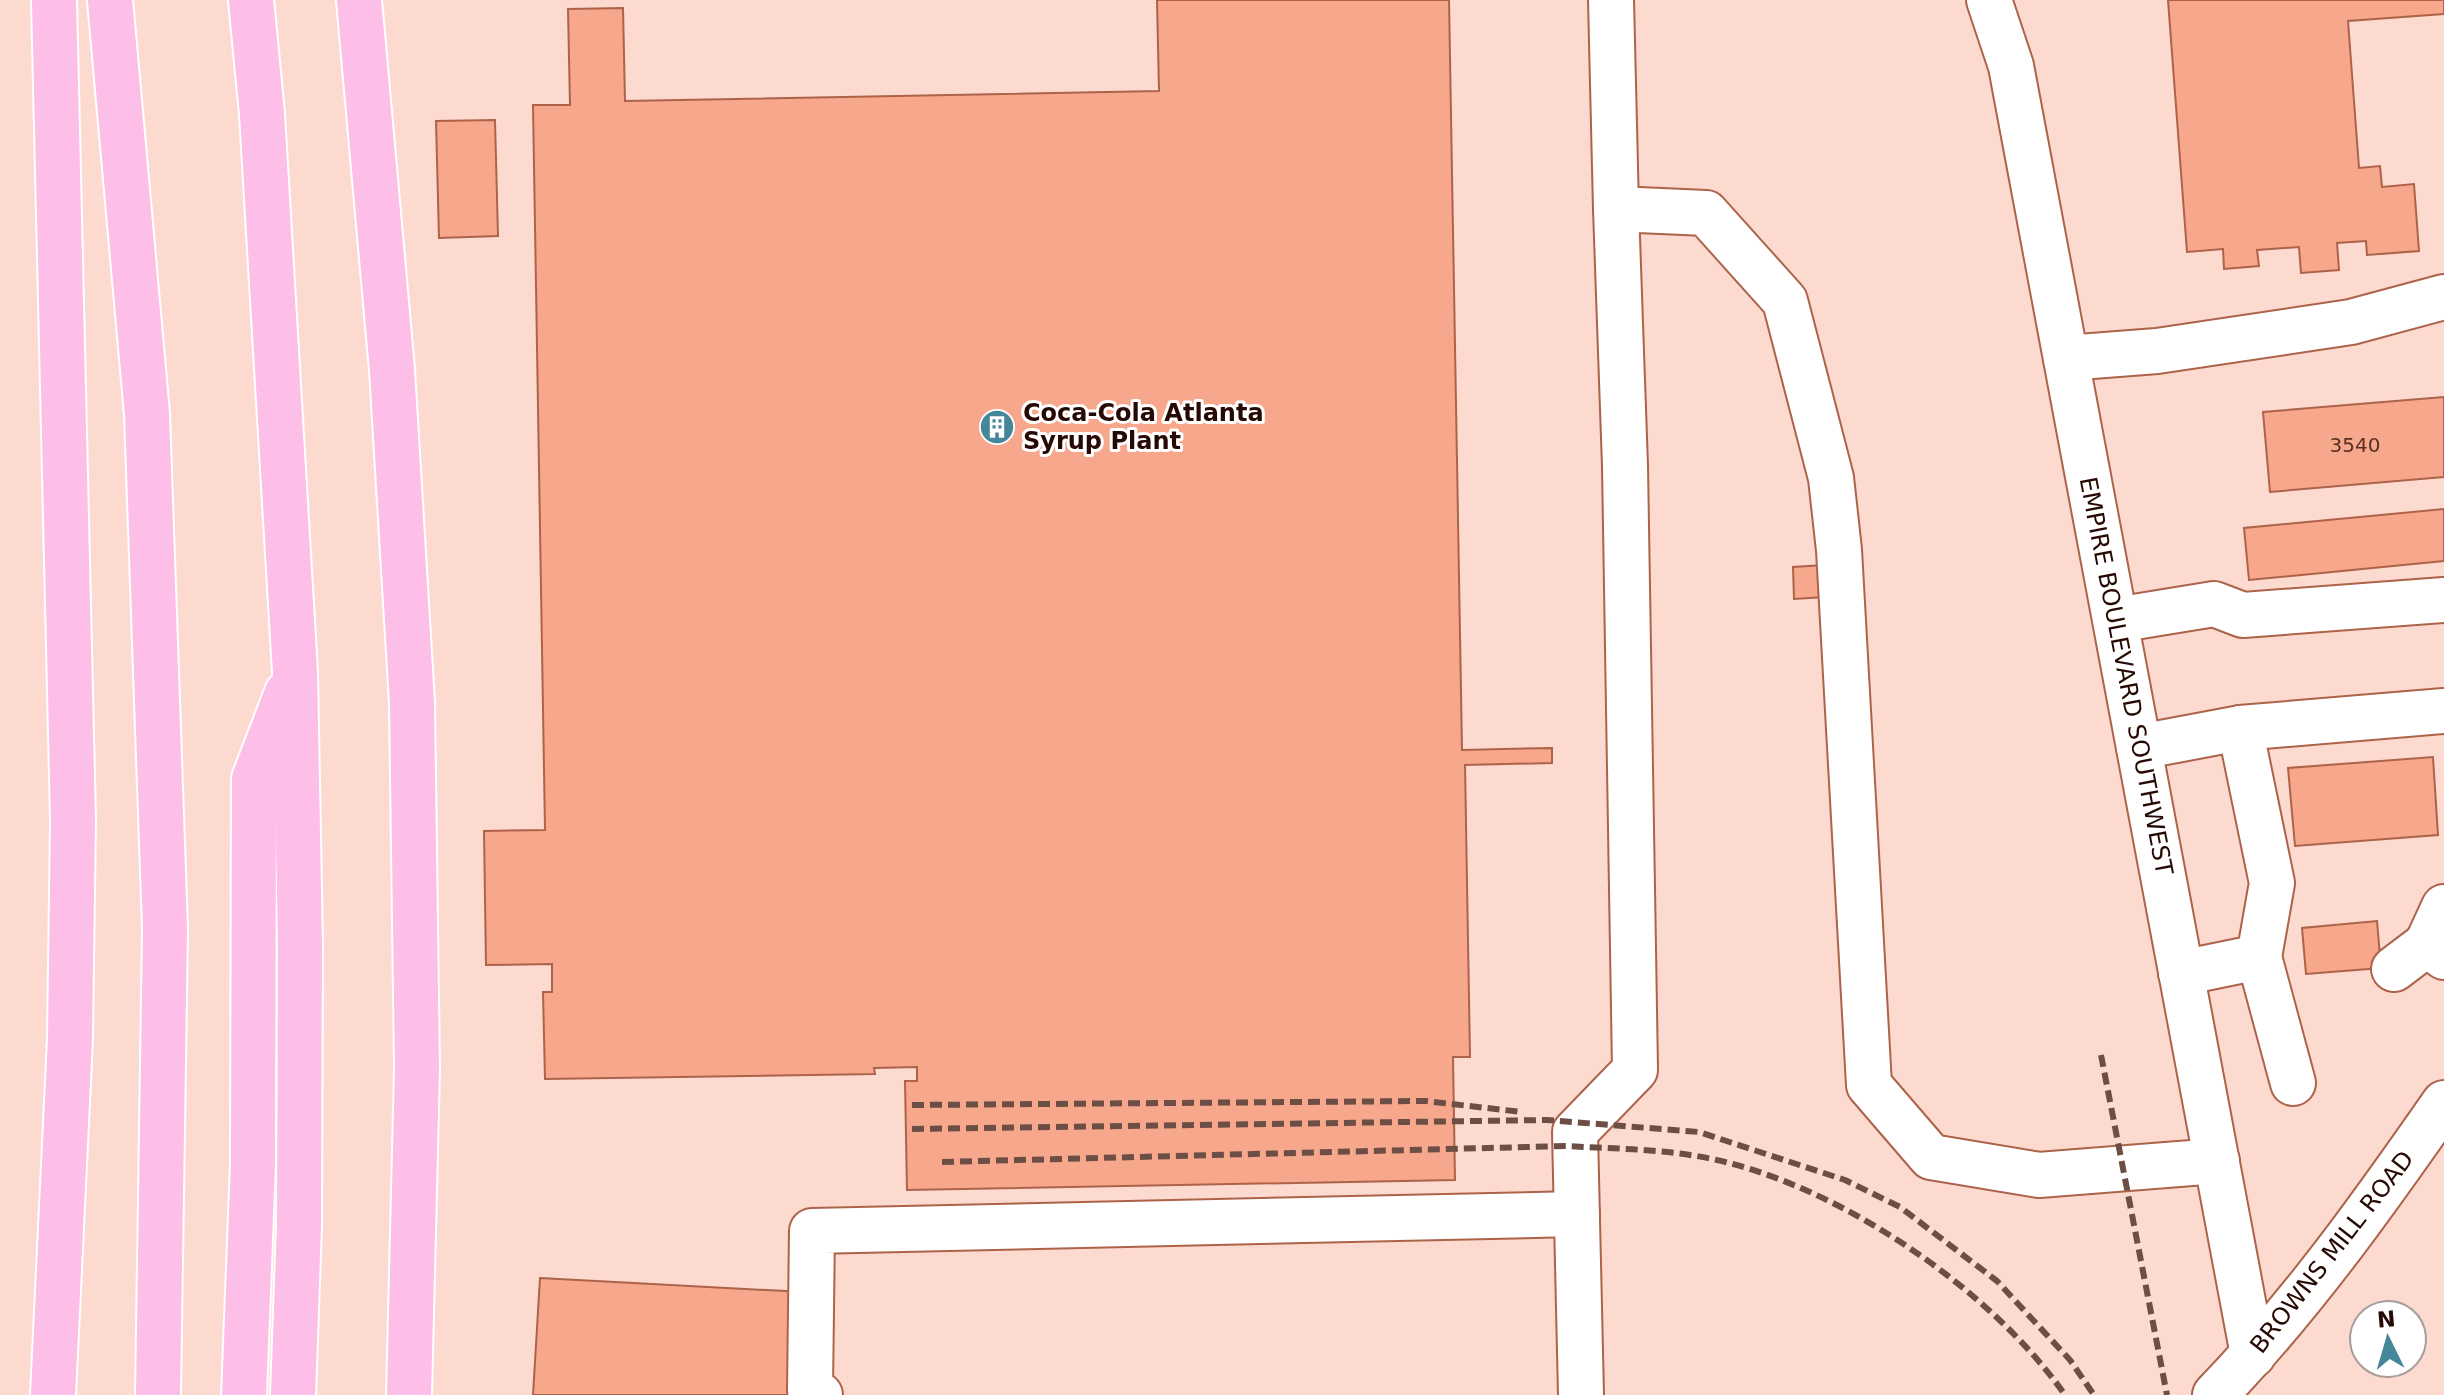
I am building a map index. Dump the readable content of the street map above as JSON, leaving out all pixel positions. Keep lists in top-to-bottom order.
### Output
{
  "streets": {
    "street": ["EMPIRE BOULEVARD SOUTHWEST", "BROWNS MILL ROAD"]
  },
  "crossings": [
    ["EMPIRE BOULEVARD SOUTHWEST", "BROWNS MILL ROAD"]
  ],
  "places": {
    "building": ["Coca-Cola Atlanta Syrup Plant"]
  },
  "house_numbers": ["3540"],
  "north": "top"
}
